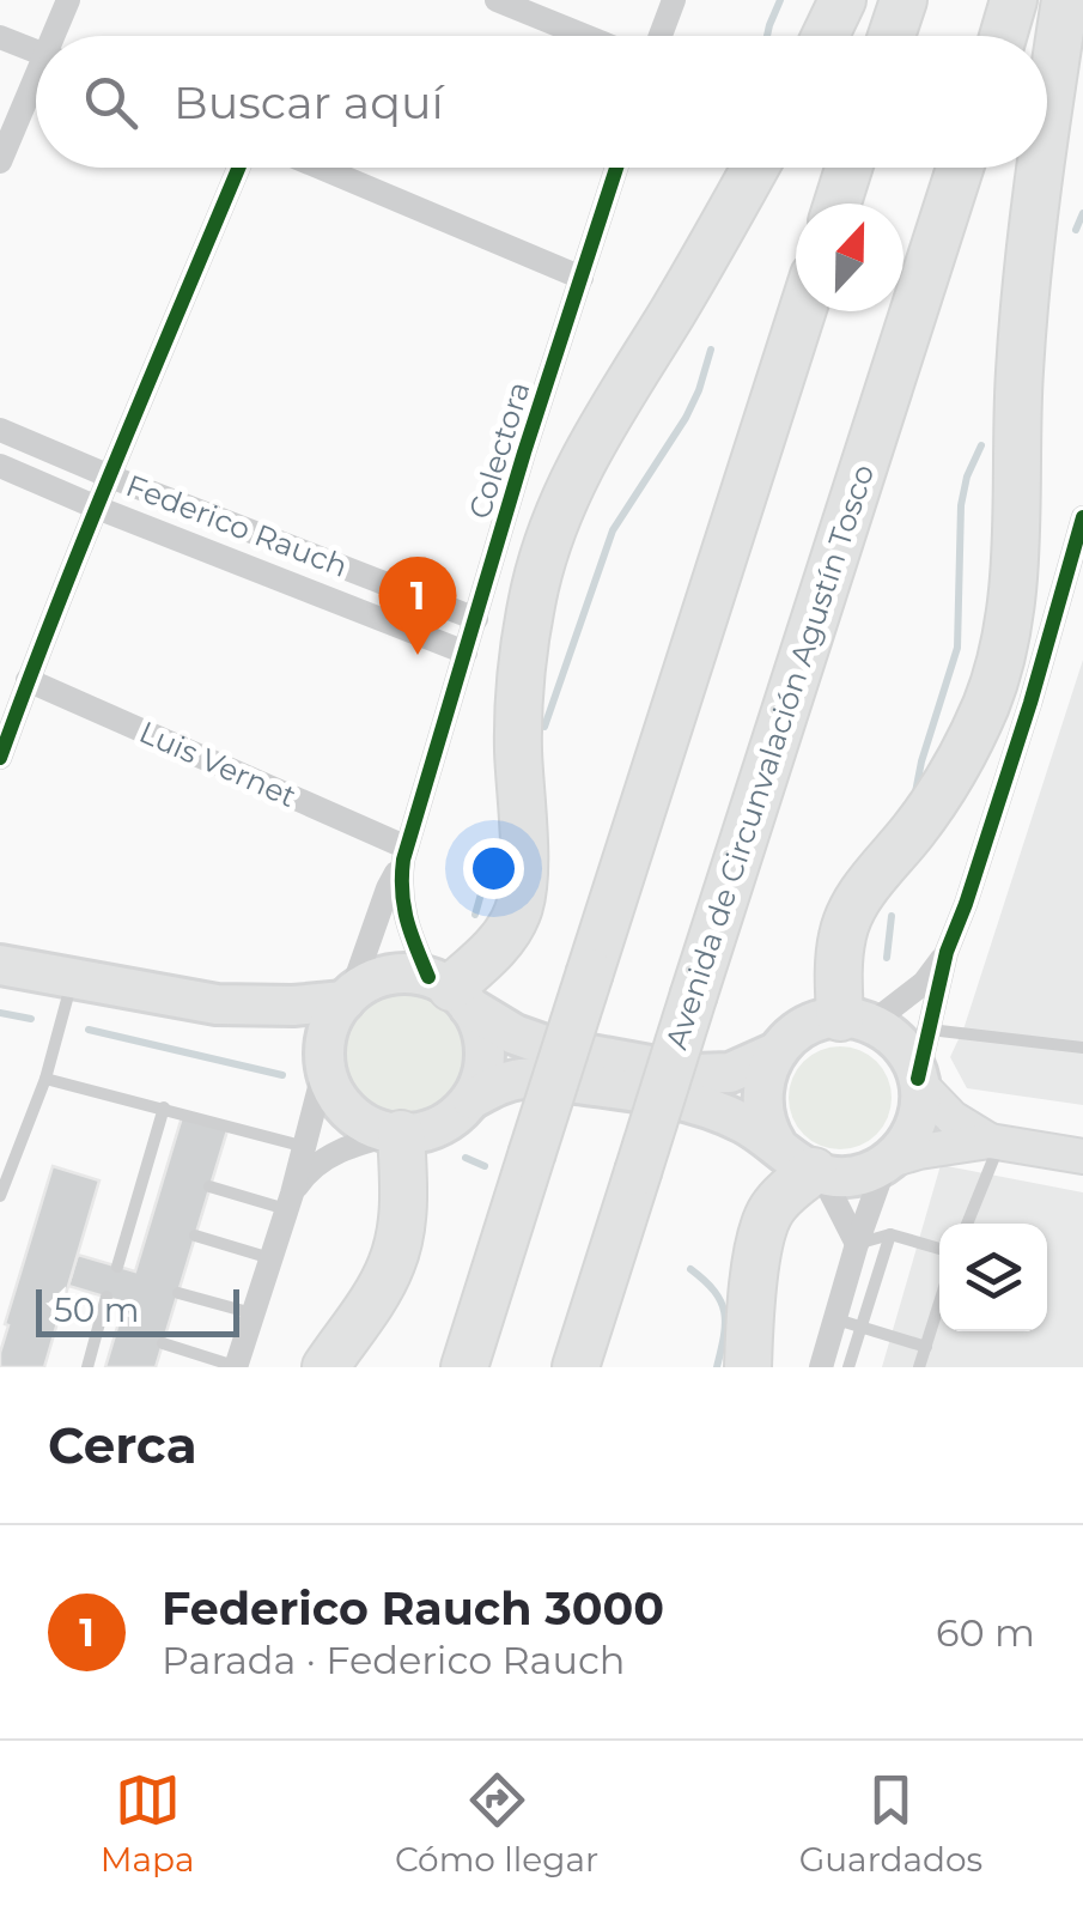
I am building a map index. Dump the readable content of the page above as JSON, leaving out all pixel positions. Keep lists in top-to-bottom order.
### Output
{
  "streets": {
    "highway": ["Avenida de Circunvalación Agustín Tosco"],
    "street": ["Colectora", "Federico Rauch", "Luis Vernet"]
  },
  "crossings": [
    ["Colectora", "Federico Rauch"],
    ["Colectora", "Luis Vernet"]
  ],
  "scale_bar": "50 m",
  "north": "top",
  "page": {
    "search": "Buscar aquí",
    "pins": "1",
    "scale": "50 m",
    "heading": "Cerca",
    "list": [
      {
        "mark": "1",
        "name": "Federico Rauch 3000",
        "note": "Parada · Federico Rauch",
        "value": "60 m"
      }
    ],
    "nav": ["Mapa", "Cómo llegar", "Guardados"]
  }
}
